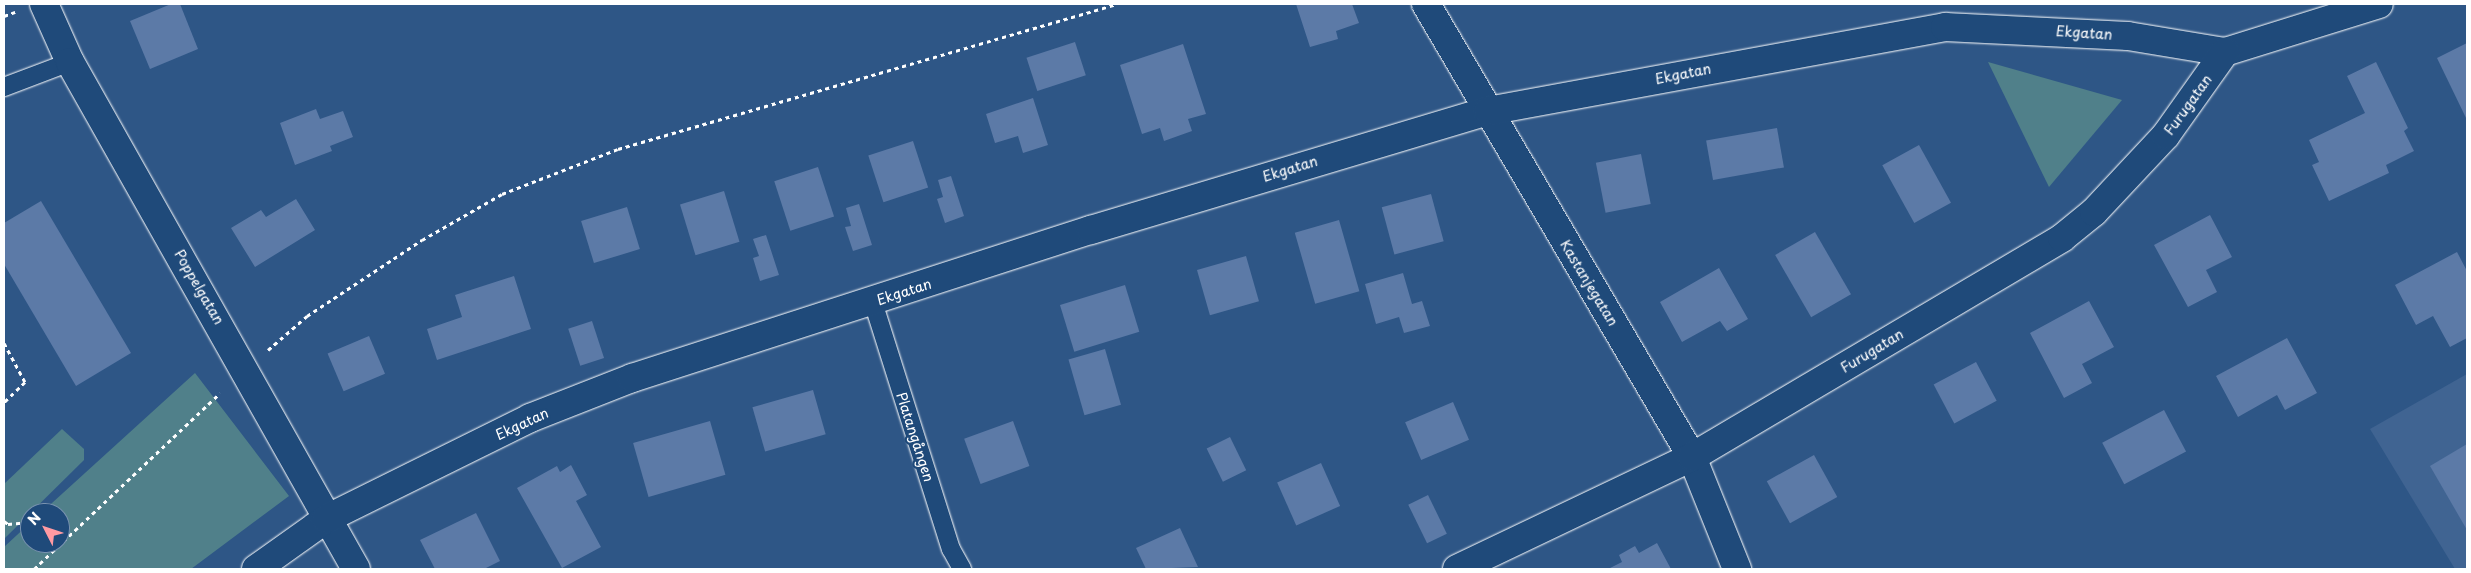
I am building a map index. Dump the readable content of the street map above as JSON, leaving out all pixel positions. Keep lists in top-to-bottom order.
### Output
{
  "streets": {
    "street": [
      "Ekgatan",
      "Furugatan",
      "Kastanjegatan",
      "Poppelgatan"
    ],
    "lane": ["Platangången"]
  },
  "crossings": [
    ["Ekgatan", "Furugatan"],
    ["Ekgatan", "Kastanjegatan"],
    ["Ekgatan", "Poppelgatan"],
    ["Ekgatan", "Platangången"],
    ["Furugatan", "Kastanjegatan"]
  ],
  "north": "top left"
}
